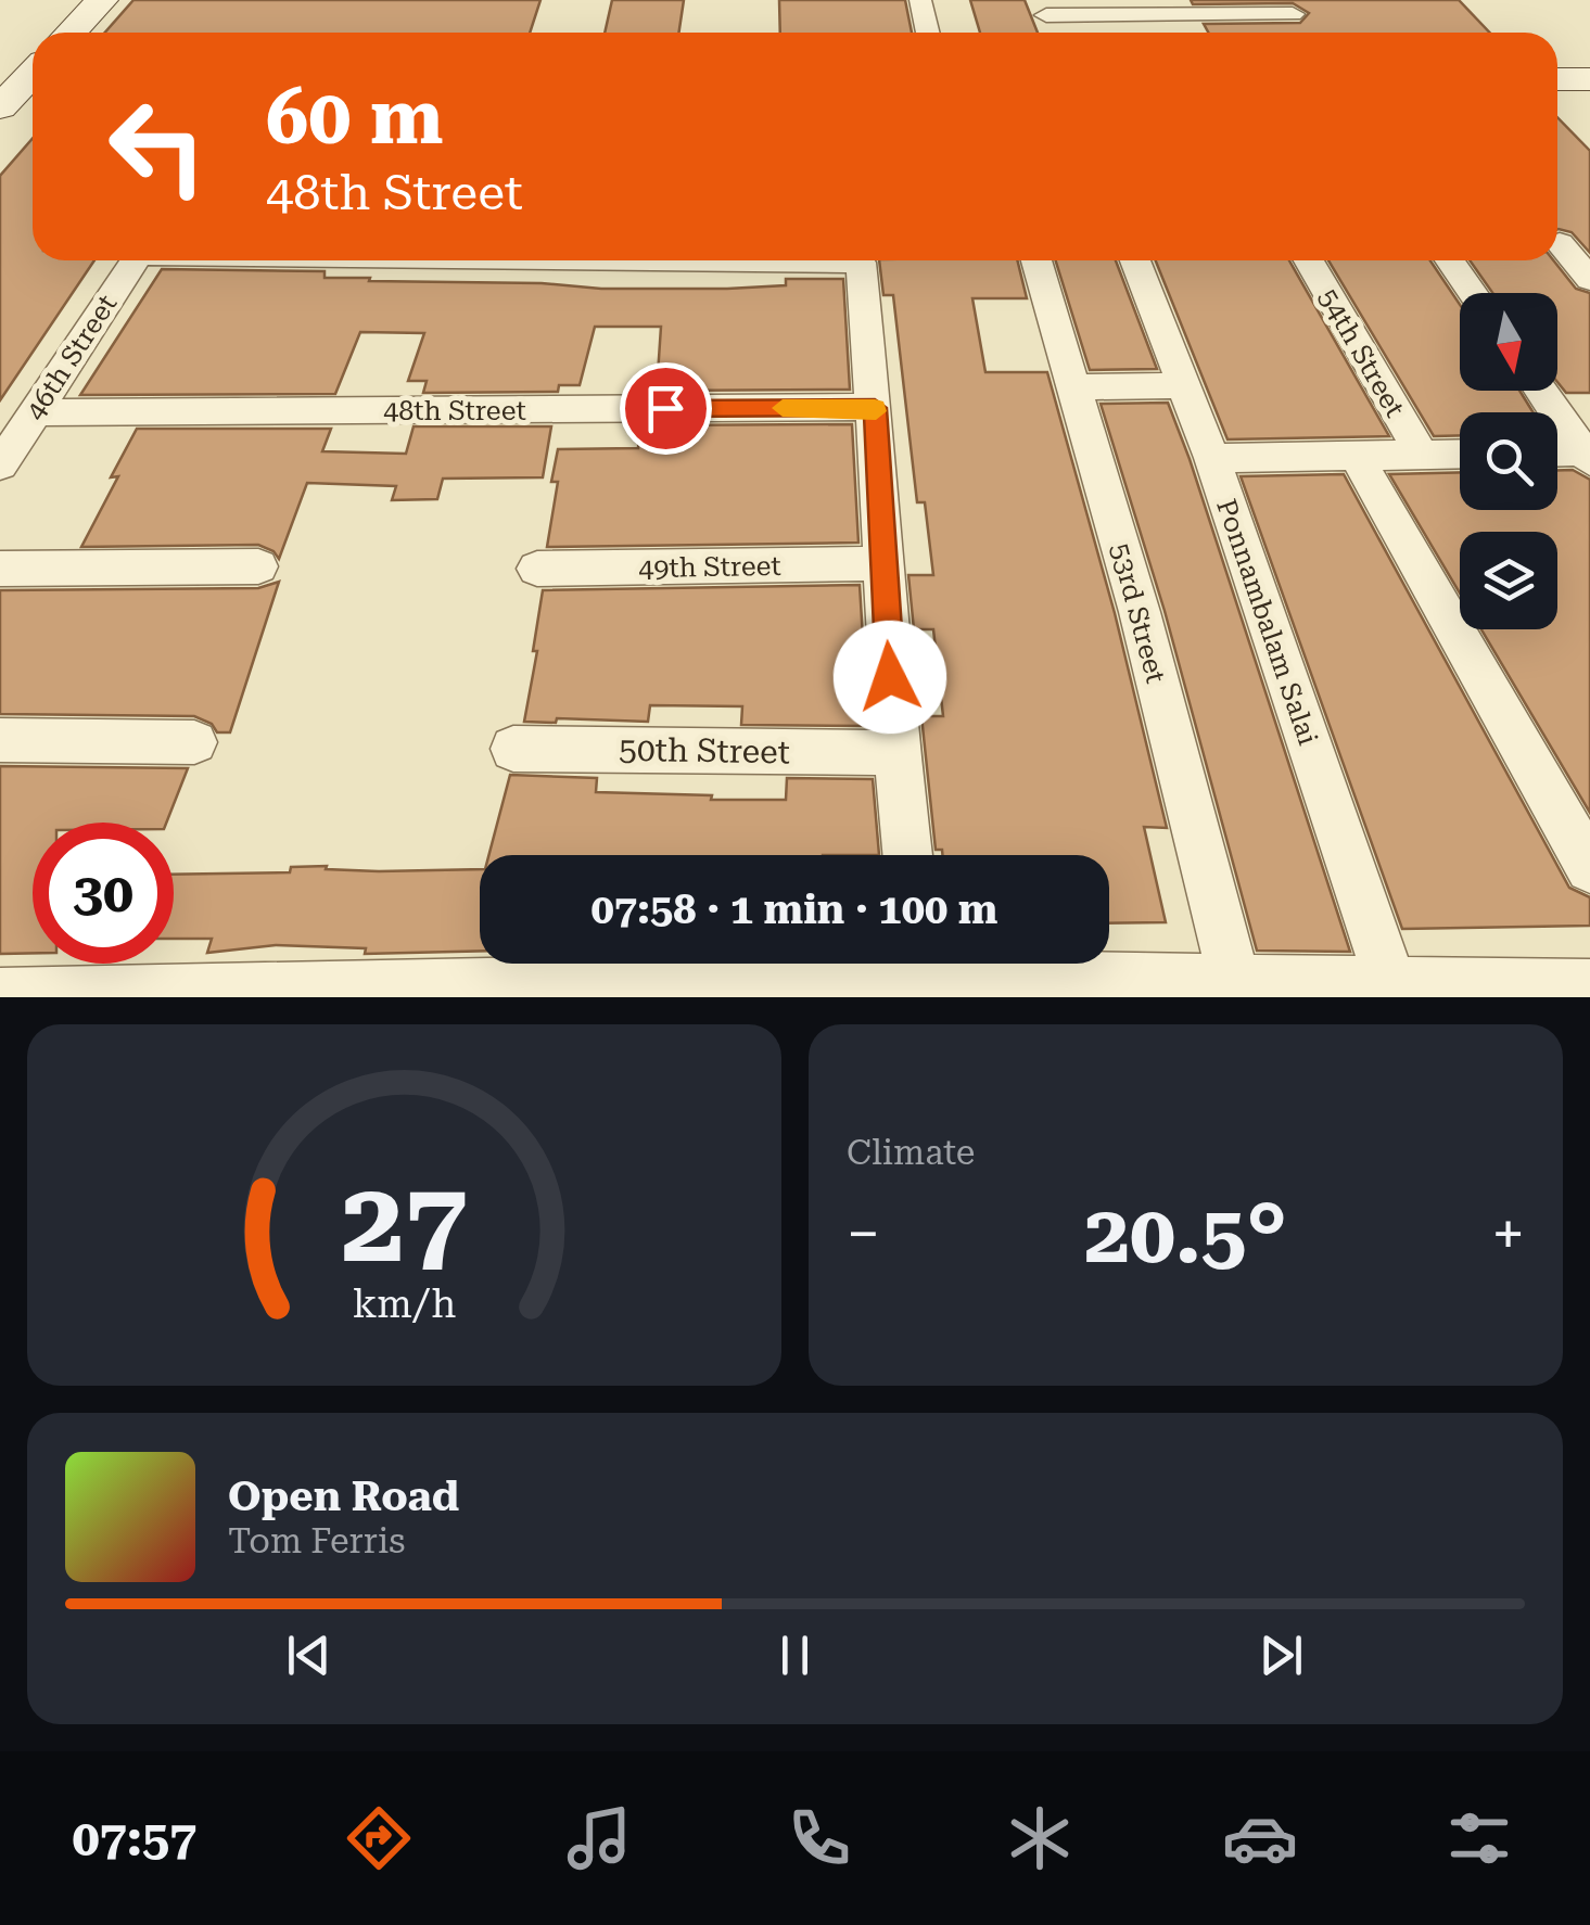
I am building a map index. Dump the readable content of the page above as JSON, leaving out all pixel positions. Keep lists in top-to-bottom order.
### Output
{
  "streets": {
    "street": [
      "54th Street",
      "46th Street",
      "48th Street",
      "49th Street",
      "53rd Street",
      "Ponnambalam Salai",
      "50th Street"
    ]
  },
  "crossings": [
    ["46th Street", "48th Street"]
  ],
  "north": "bottom",
  "page": {
    "turn": ["60 m", "48th Street"],
    "limit": "30",
    "trip": "07:58 · 1 min · 100 m",
    "tile": "Climate",
    "heat": ["−", "20.5°", "+"],
    "song": ["Open Road", "Tom Ferris"],
    "tabs": "07:57",
    "gauge": ["27", "km/h"]
  }
}
